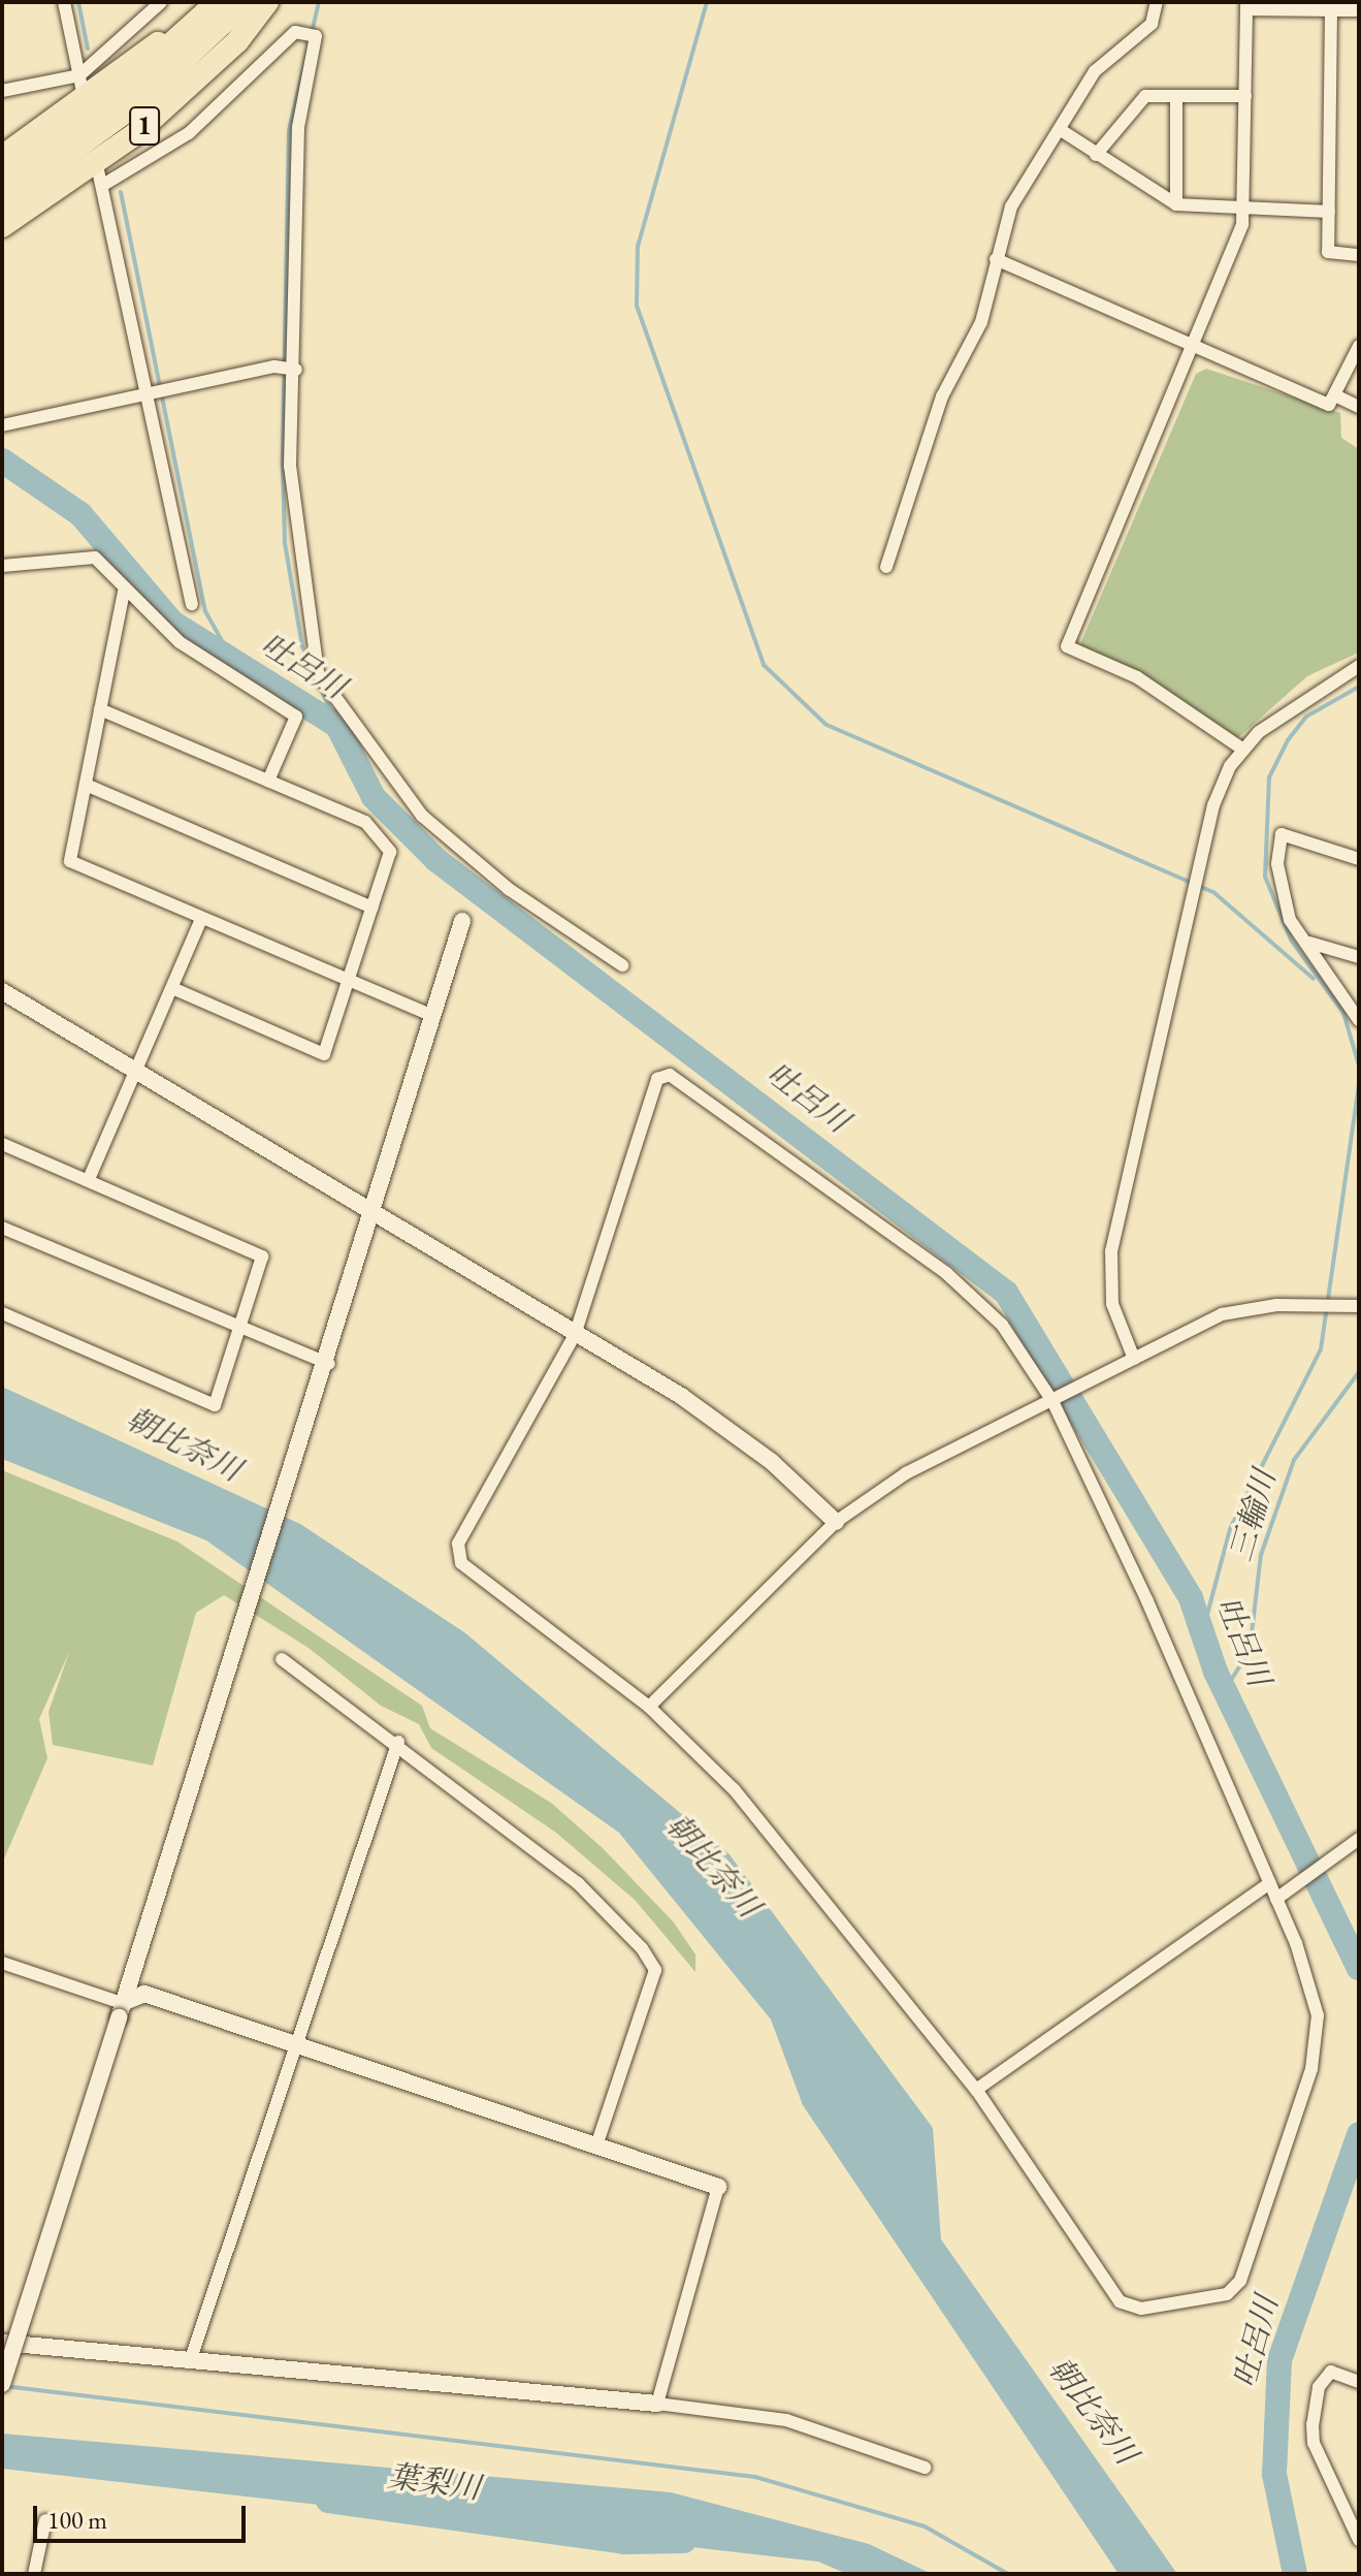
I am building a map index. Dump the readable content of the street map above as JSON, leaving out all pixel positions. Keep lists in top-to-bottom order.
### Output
{
  "streets": {
    "highway": ["1"]
  },
  "water": [
    "吐呂川",
    "朝比奈川",
    "三輪川",
    "葉梨川"
  ],
  "scale_bar": "100 m"
}
